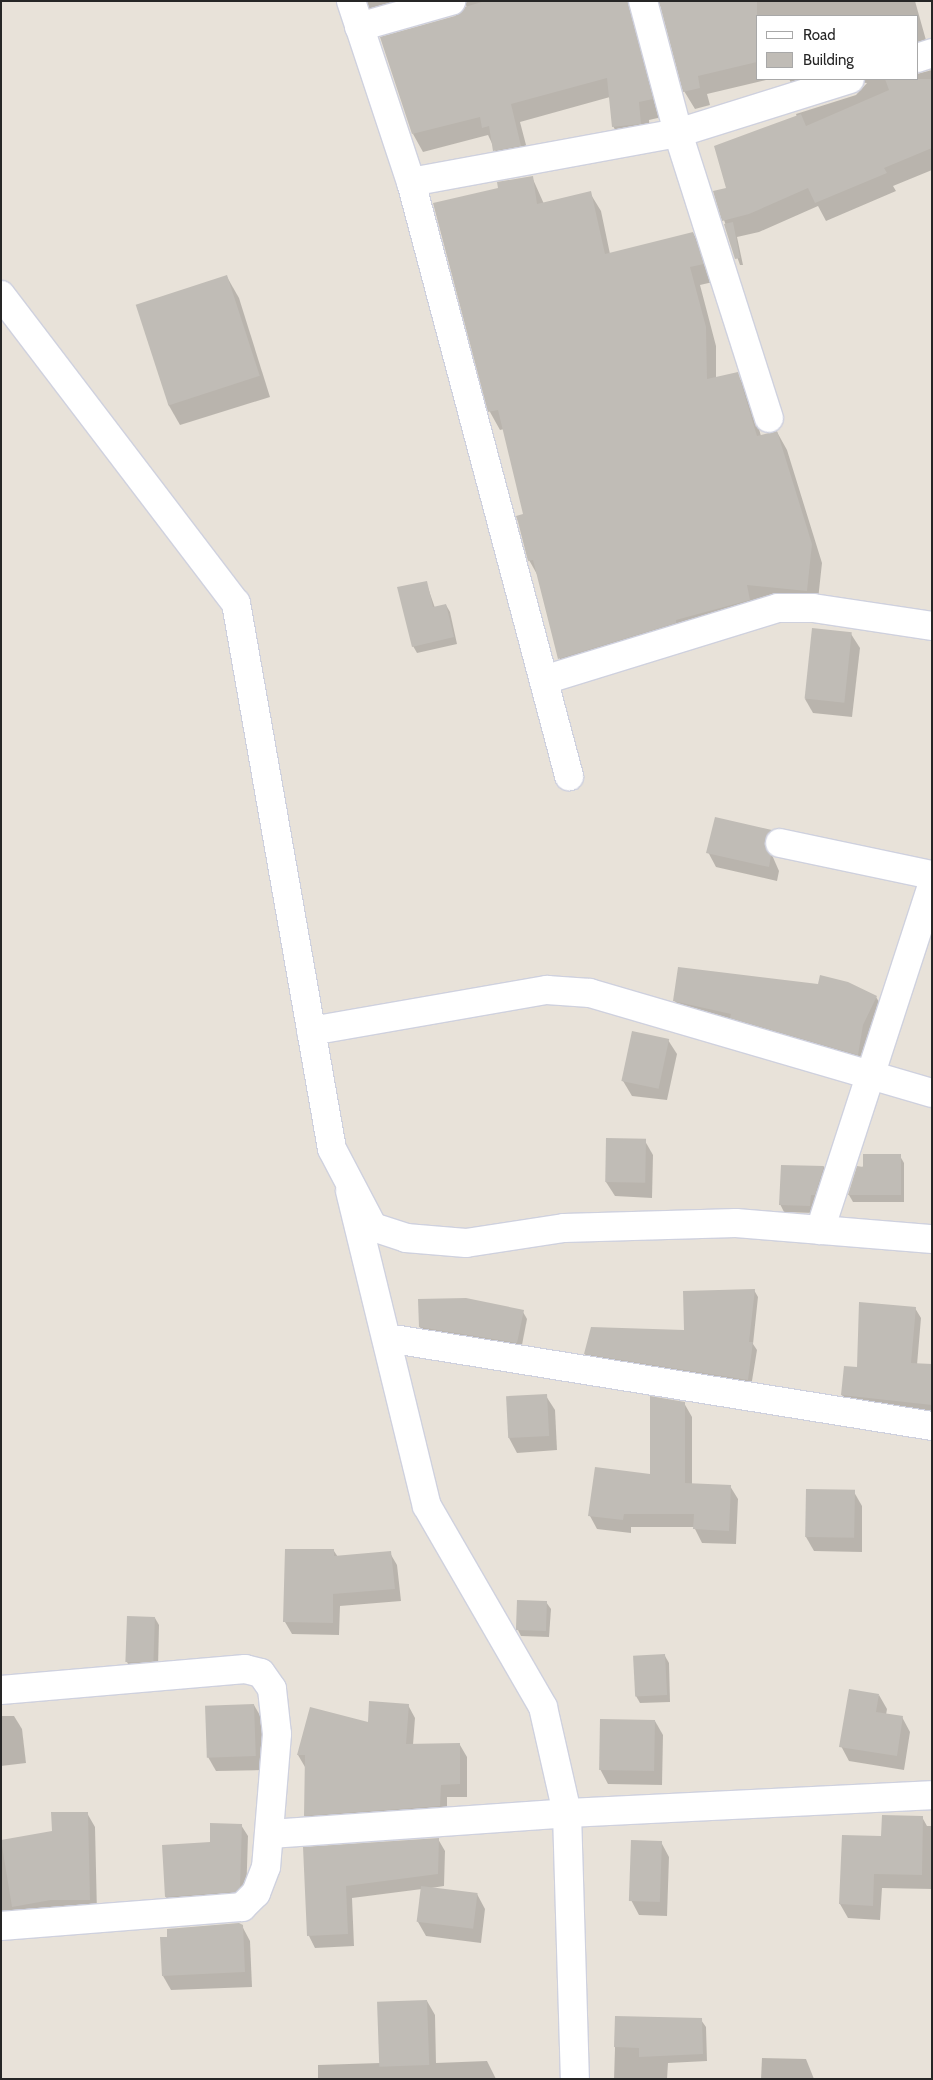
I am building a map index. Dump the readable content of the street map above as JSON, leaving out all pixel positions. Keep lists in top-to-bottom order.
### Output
{
  "legend": ["Road", "Building"]
}
